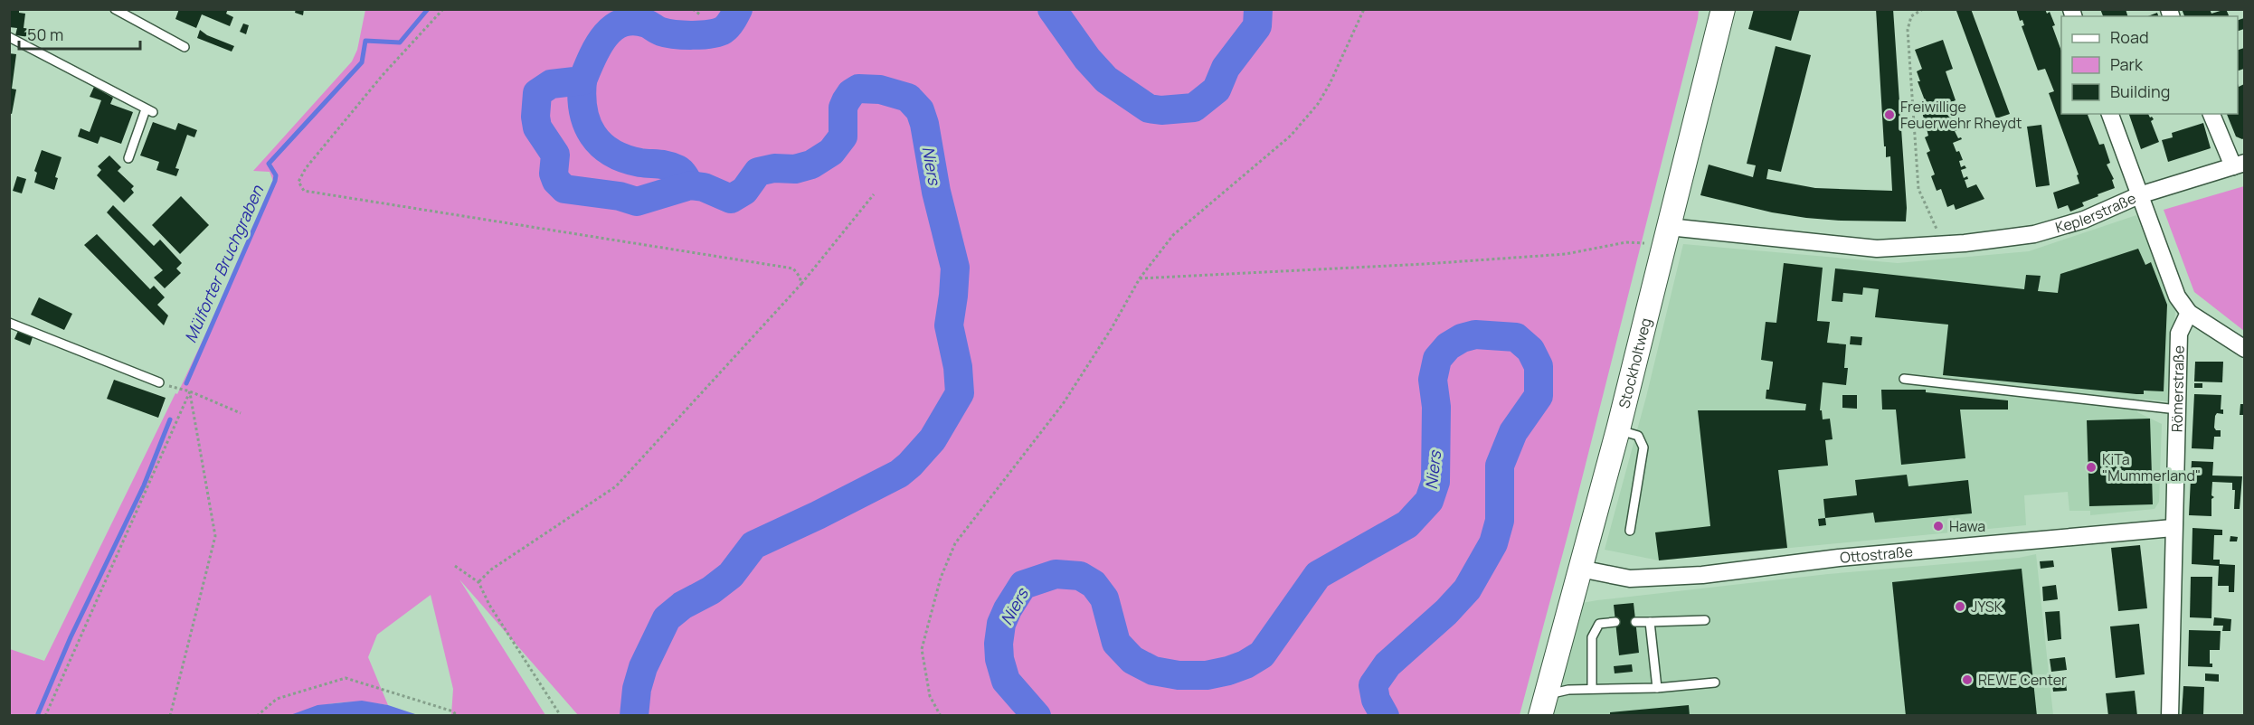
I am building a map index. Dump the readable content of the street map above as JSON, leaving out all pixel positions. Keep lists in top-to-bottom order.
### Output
{
  "streets": {
    "main road": ["Stockholtweg"],
    "street": ["Keplerstraße", "Römerstraße", "Ottostraße"]
  },
  "crossings": [
    ["Keplerstraße", "Stockholtweg"],
    ["Stockholtweg", "Ottostraße"],
    ["Römerstraße", "Ottostraße"]
  ],
  "water": ["Niers", "Mülforter Bruchgraben"],
  "places": [
    "Freiwillige Feuerwehr Rheydt",
    "KiTa \"Mummerland\"",
    "Hawa",
    "JYSK",
    "REWE Center"
  ],
  "legend": ["Road", "Park", "Building"],
  "scale_bar": "50 m"
}
